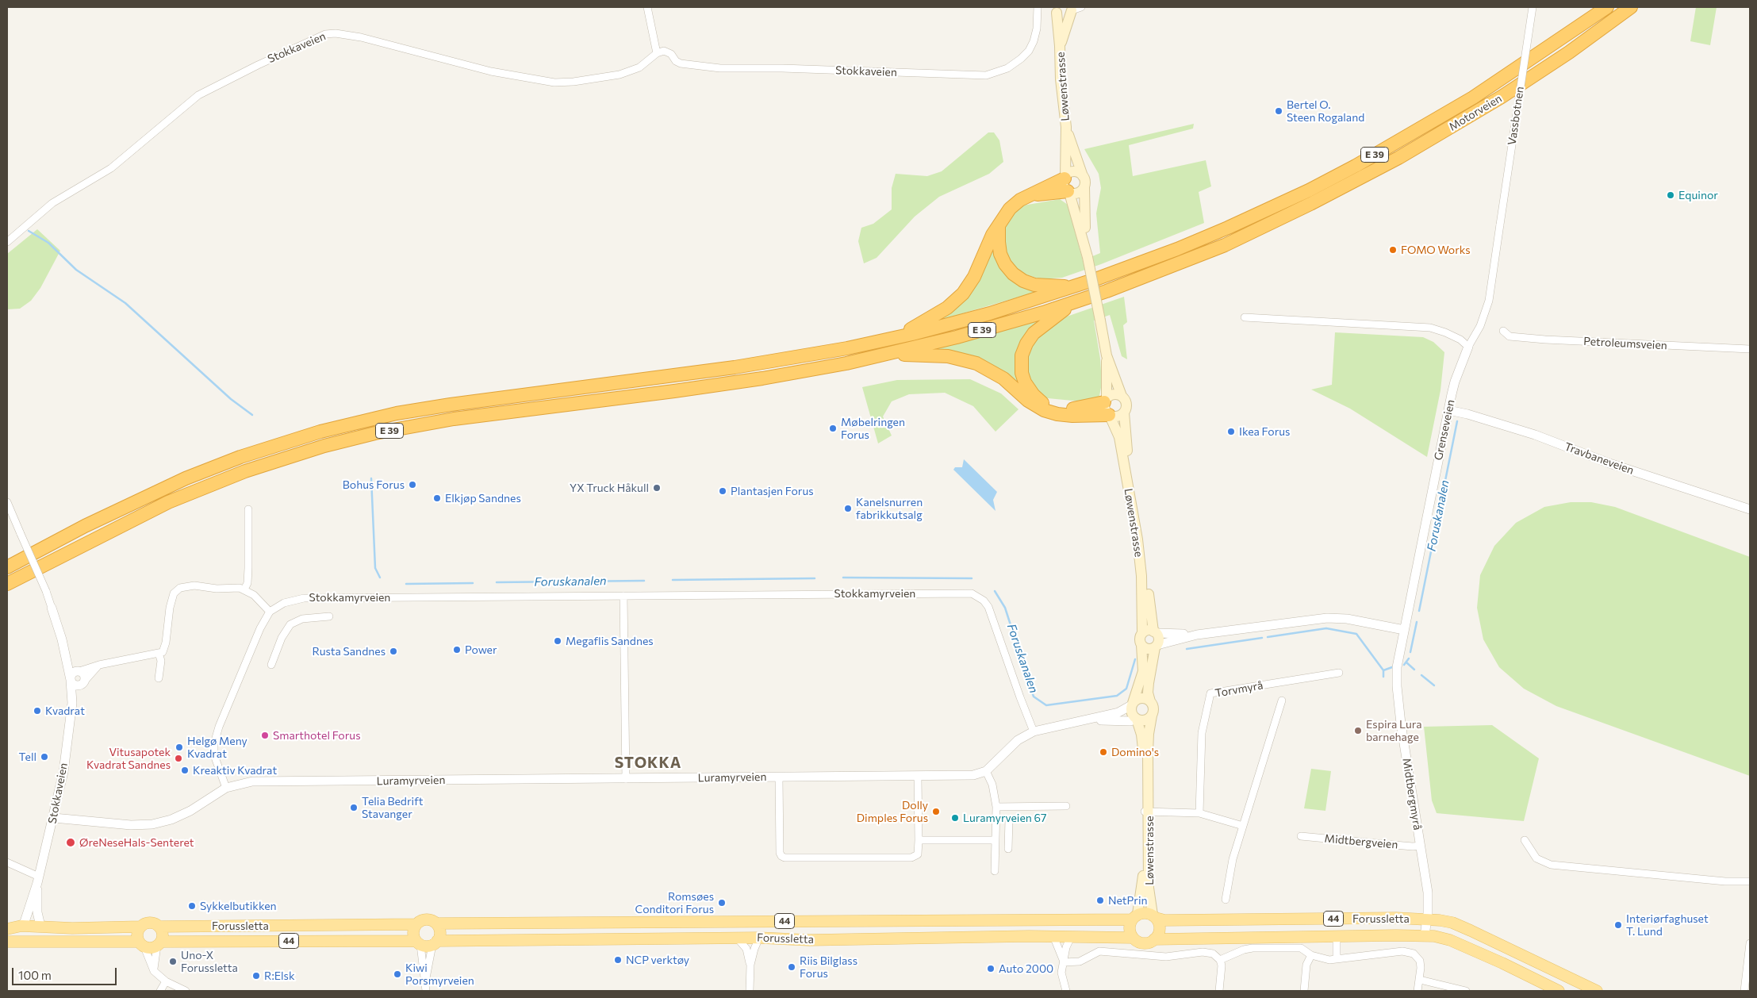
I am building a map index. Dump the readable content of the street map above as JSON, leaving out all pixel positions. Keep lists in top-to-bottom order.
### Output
{
  "streets": {
    "highway": ["Motorveien", "E 39"],
    "main road": ["Løwenstrasse", "44", "Forussletta"],
    "street": [
      "Stokkaveien",
      "Vassbotnen",
      "Petroleumsveien",
      "Grenseveien",
      "Travbaneveien",
      "Stokkamyrveien",
      "Torvmyrå",
      "Luramyrveien",
      "Midtbergmyrå",
      "Midtbergveien"
    ]
  },
  "crossings": [
    ["Stokkaveien", "Luramyrveien"],
    ["Stokkaveien", "Forussletta"],
    ["Løwenstrasse", "E 39"],
    ["Løwenstrasse", "44"],
    ["Løwenstrasse", "Forussletta"],
    ["Motorveien", "E 39"],
    ["Vassbotnen", "Grenseveien"],
    ["Grenseveien", "Travbaneveien"],
    ["Grenseveien", "Midtbergmyrå"],
    ["Midtbergmyrå", "Midtbergveien"],
    ["Midtbergmyrå", "Forussletta"],
    ["44", "Forussletta"]
  ],
  "districts": ["STOKKA"],
  "water": ["Foruskanalen"],
  "places": [
    "Bertel O. Steen Rogaland",
    "Equinor",
    "FOMO Works",
    "Møbelringen Forus",
    "Ikea Forus",
    "Bohus Forus",
    "YX Truck Håkull",
    "Plantasjen Forus",
    "Elkjøp Sandnes",
    "Kanelsnurren fabrikkutsalg",
    "Megaflis Sandnes",
    "Power",
    "Rusta Sandnes",
    "Kvadrat",
    "Espira Lura barnehage",
    "Smarthotel Forus",
    "Helgø Meny Kvadrat",
    "Domino's",
    "Tell",
    "Vitusapotek Kvadrat Sandnes",
    "Kreaktiv Kvadrat",
    "Telia Bedrift Stavanger",
    "Dolly Dimples Forus",
    "Luramyrveien 67",
    "ØreNeseHals-Senteret",
    "NetPrin",
    "Romsøes Conditori Forus",
    "Sykkelbutikken",
    "Interiørfaghuset T. Lund",
    "NCP verktøy",
    "Uno-X Forussletta",
    "Riis Bilglass Forus",
    "Auto 2000",
    "Kiwi Porsmyrveien",
    "R:Elsk"
  ],
  "scale_bar": "100 m"
}
